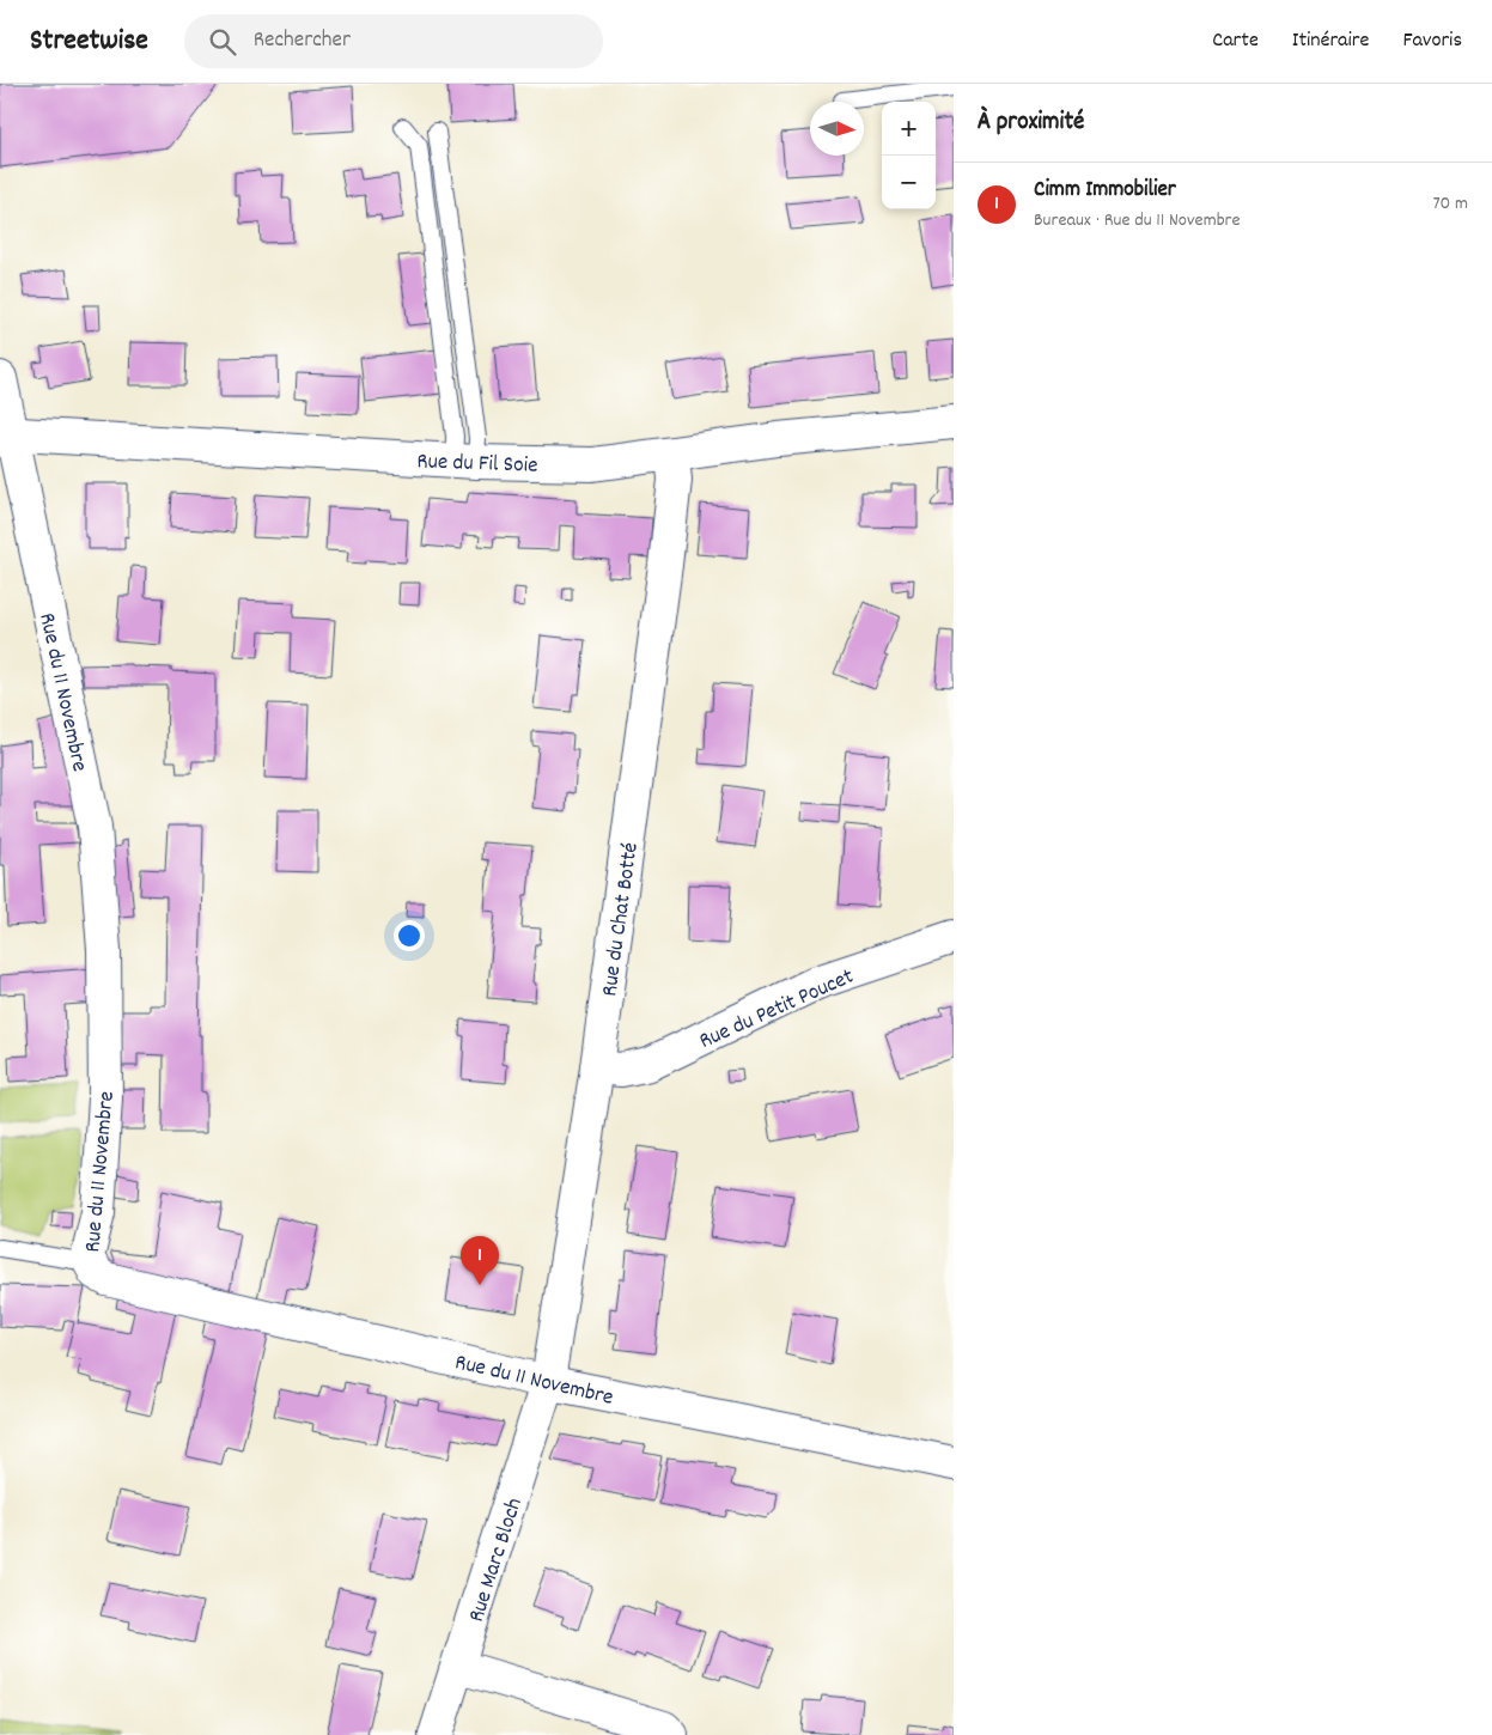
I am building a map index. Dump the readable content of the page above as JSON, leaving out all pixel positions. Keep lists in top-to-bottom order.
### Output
{
  "streets": {
    "street": [
      "Rue du Fil Soie",
      "Rue du 11 Novembre",
      "Rue du Chat Botté",
      "Rue du Petit Poucet",
      "Rue Marc Bloch"
    ]
  },
  "crossings": [
    ["Rue du Fil Soie", "Rue du 11 Novembre"],
    ["Rue du Fil Soie", "Rue du Chat Botté"],
    ["Rue du 11 Novembre", "Rue du Chat Botté"],
    ["Rue du 11 Novembre", "Rue Marc Bloch"],
    ["Rue du Chat Botté", "Rue du Petit Poucet"],
    ["Rue du Chat Botté", "Rue Marc Bloch"]
  ],
  "north": "right",
  "page": {
    "header": "Streetwise",
    "search": "Rechercher",
    "nav": ["Carte", "Itinéraire", "Favoris"],
    "heading": "À proximité",
    "map_buttons": ["+", "−"],
    "list": [
      {
        "mark": "1",
        "name": "Cimm Immobilier",
        "note": "Bureaux · Rue du 11 Novembre",
        "value": "70 m"
      }
    ],
    "pins": "1"
  }
}
